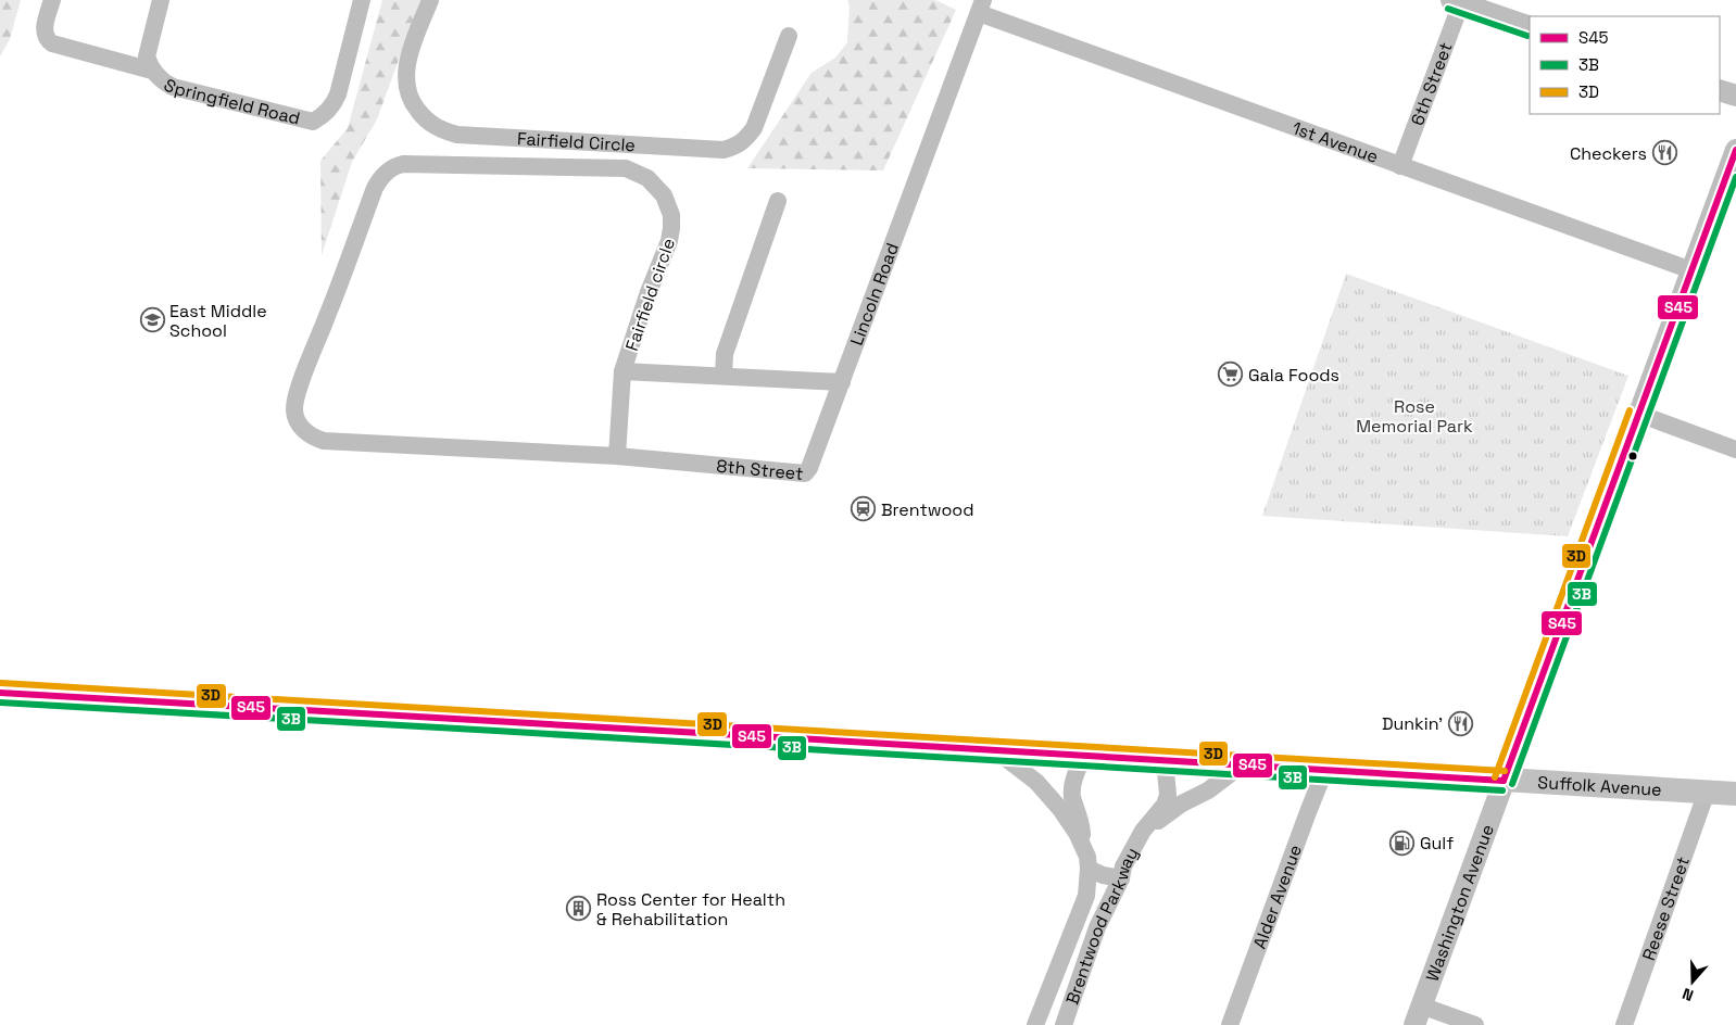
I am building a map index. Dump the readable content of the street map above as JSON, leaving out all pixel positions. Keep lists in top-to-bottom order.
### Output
{
  "streets": {
    "main road": ["Suffolk Avenue"],
    "street": [
      "6th Street",
      "Springfield Road",
      "Fairfield Circle",
      "1st Avenue",
      "Fairfield circle",
      "Lincoln Road",
      "8th Street",
      "Alder Avenue",
      "Washington Avenue",
      "Reese Street",
      "Brentwood Parkway"
    ]
  },
  "crossings": [
    ["6th Street", "1st Avenue"],
    ["1st Avenue", "Lincoln Road"],
    ["1st Avenue", "Washington Avenue"],
    ["Fairfield circle", "8th Street"],
    ["Lincoln Road", "8th Street"],
    ["Suffolk Avenue", "Alder Avenue"],
    ["Suffolk Avenue", "Washington Avenue"],
    ["Suffolk Avenue", "Reese Street"],
    ["Suffolk Avenue", "Brentwood Parkway"]
  ],
  "parks": ["Rose Memorial Park"],
  "places": {
    "restaurant": ["Checkers", "Dunkin'"],
    "school or university": ["East Middle School"],
    "supermarket": ["Gala Foods"],
    "station": ["Brentwood"],
    "fuel station": ["Gulf"],
    "building": ["Ross Center for Health & Rehabilitation"]
  },
  "lines": ["transit line 3B", "transit line S45", "transit line 3D"],
  "legend": ["S45", "3B", "3D"],
  "north": "bottom"
}
